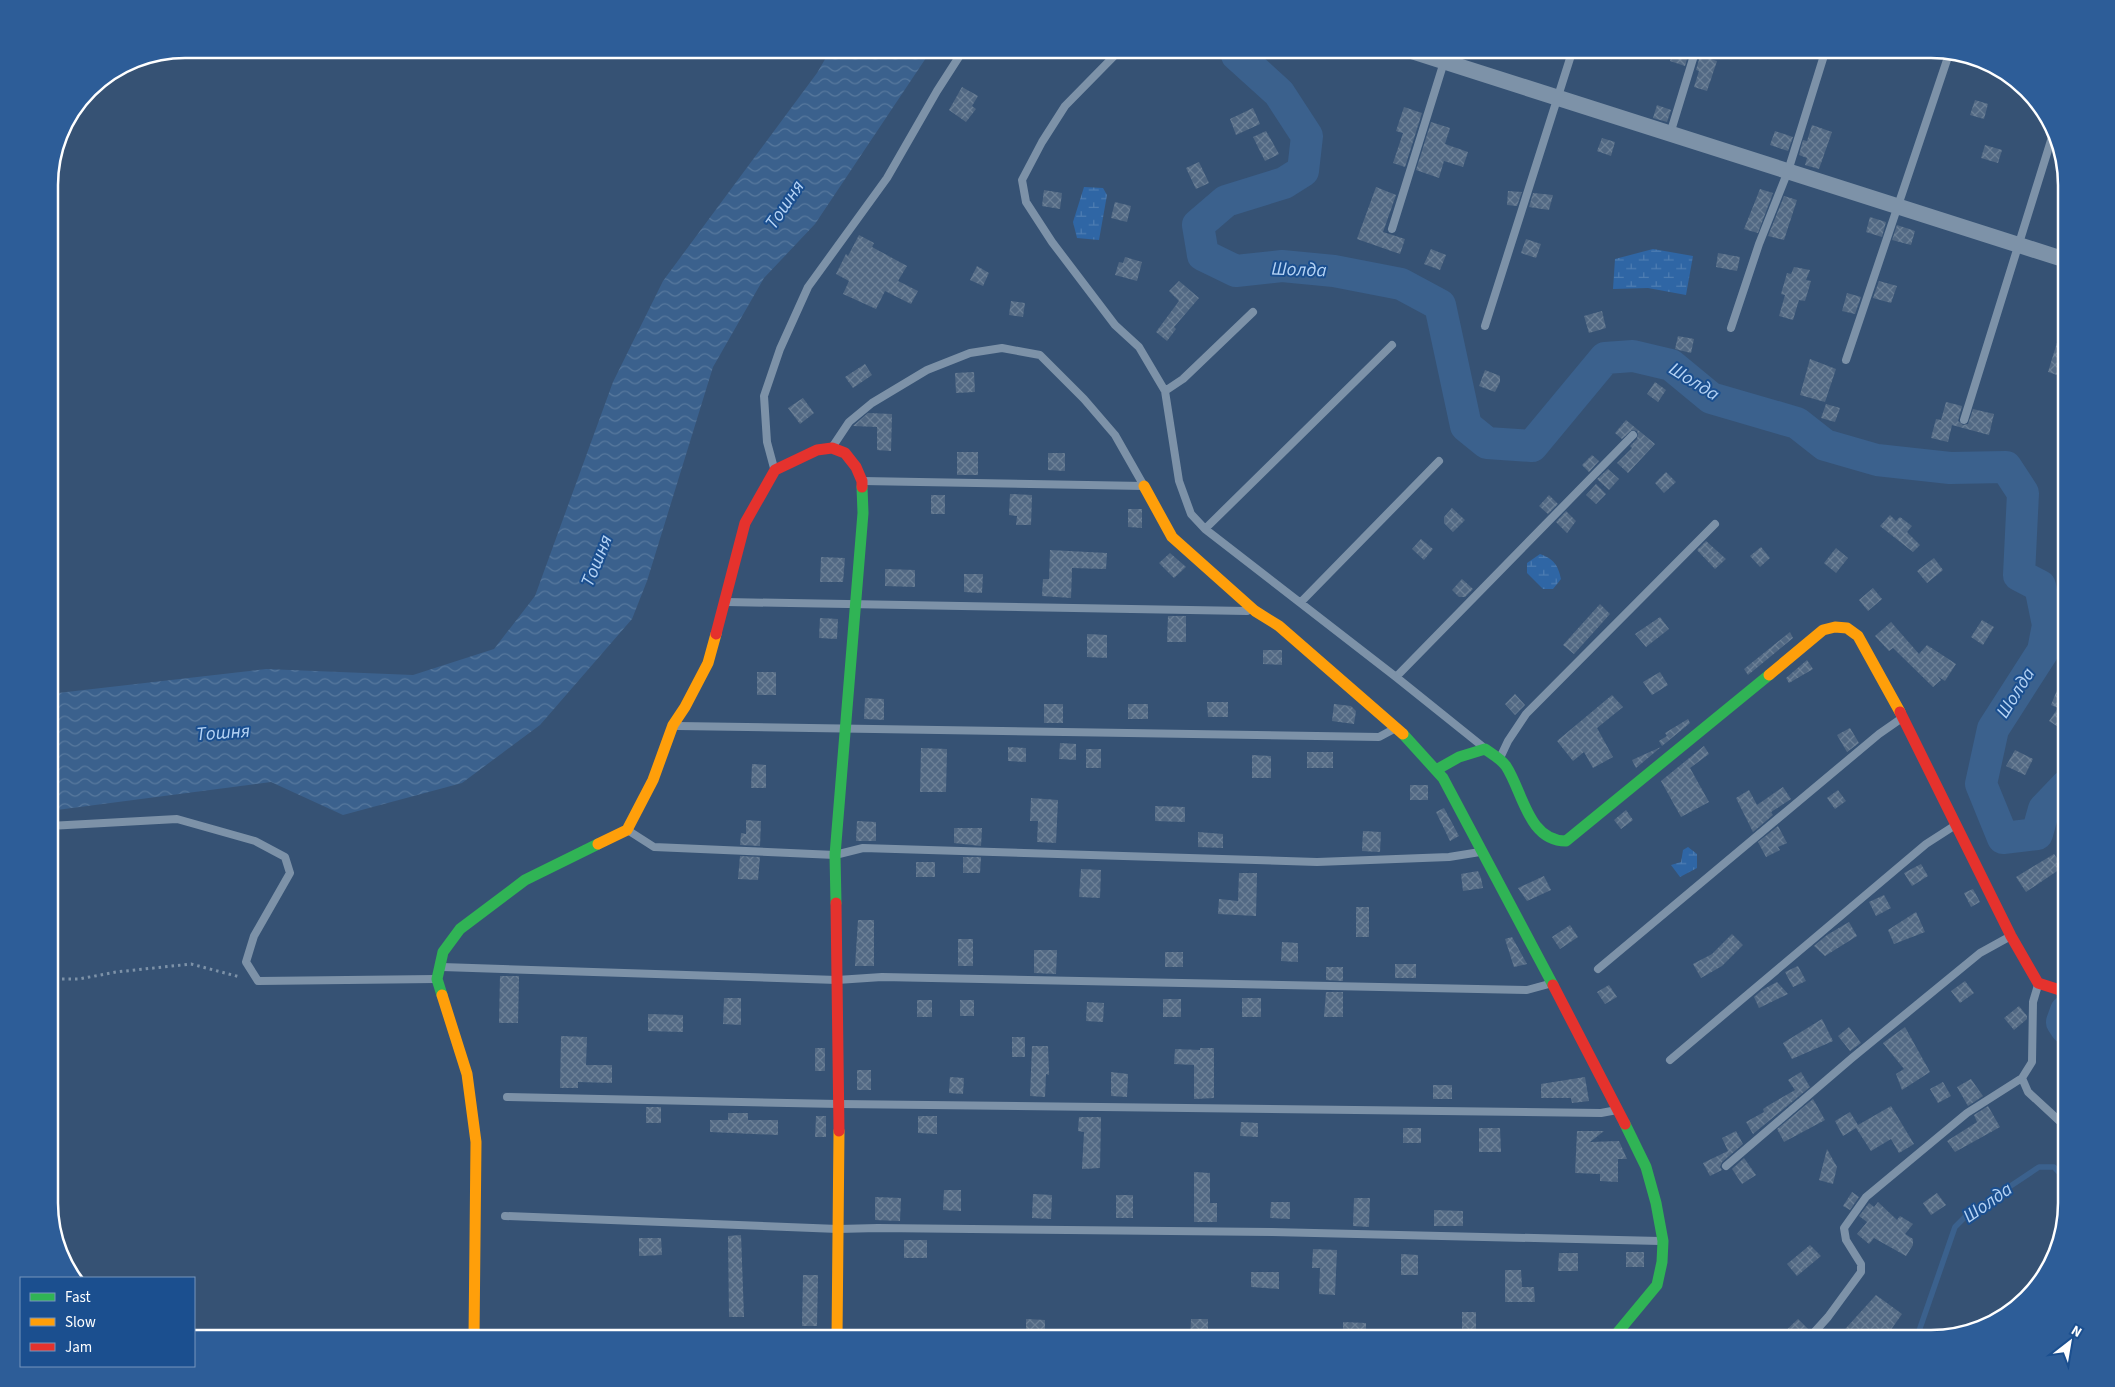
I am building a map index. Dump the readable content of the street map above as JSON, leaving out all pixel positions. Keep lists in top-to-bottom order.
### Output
{
  "water": ["Тошня", "Шолда"],
  "legend": ["Fast", "Slow", "Jam"],
  "north": "top right"
}
